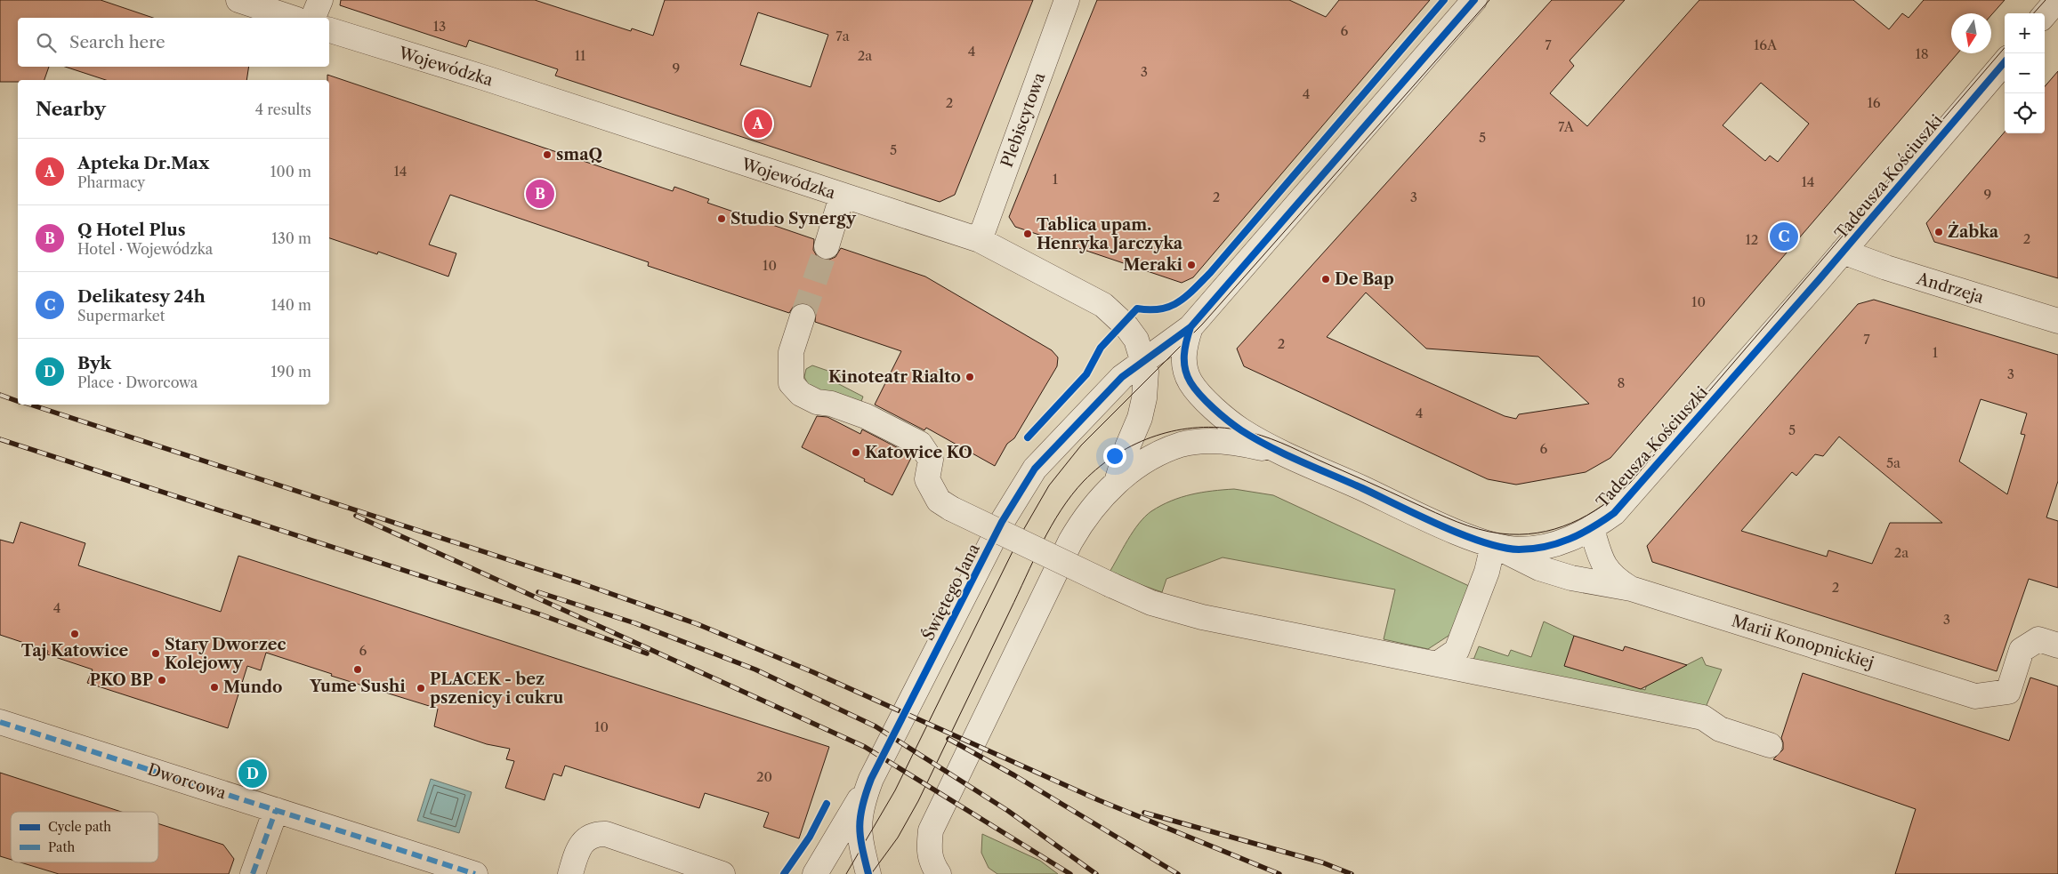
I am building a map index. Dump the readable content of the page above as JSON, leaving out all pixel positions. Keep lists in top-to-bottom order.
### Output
{
  "streets": {
    "street": [
      "Wojewódzka",
      "Plebiscytowa",
      "Tadeusza Kościuszki",
      "Andrzeja",
      "Świętego Jana",
      "Marii Konopnickiej",
      "Dworcowa"
    ]
  },
  "crossings": [
    ["Wojewódzka", "Plebiscytowa"],
    ["Wojewódzka", "Tadeusza Kościuszki"],
    ["Wojewódzka", "Świętego Jana"],
    ["Tadeusza Kościuszki", "Andrzeja"],
    ["Tadeusza Kościuszki", "Świętego Jana"],
    ["Tadeusza Kościuszki", "Marii Konopnickiej"]
  ],
  "places": [
    "smaQ",
    "Studio Synergy",
    "Żabka",
    "Tablica upam. Henryka Jarczyka",
    "Meraki",
    "De Bap",
    "Kinoteatr Rialto",
    "Katowice KO",
    "Taj Katowice",
    "Stary Dworzec Kolejowy",
    "Yume Sushi",
    "PKO BP",
    "Mundo",
    "PLACEK - bez pszenicy i cukru"
  ],
  "house_numbers": [
    "13",
    "6",
    "7a",
    "7",
    "16A",
    "4",
    "18",
    "11",
    "2a",
    "9",
    "3",
    "4",
    "2",
    "16",
    "7A",
    "5",
    "5",
    "14",
    "1",
    "14",
    "9",
    "2",
    "3",
    "2",
    "12",
    "10",
    "10",
    "7",
    "2",
    "1",
    "3",
    "8",
    "4",
    "5",
    "6",
    "5a",
    "2a",
    "2",
    "4",
    "3",
    "6",
    "10",
    "20"
  ],
  "legend": ["Cycle path", "Path"],
  "north": "bottom",
  "page": {
    "map_buttons": ["+", "−"],
    "search": "Search here",
    "heading": ["Nearby", "4 results"],
    "pins": [
      "A",
      "B",
      "C",
      "D"
    ],
    "list": [
      {
        "mark": "A",
        "name": "Apteka Dr.Max",
        "note": "Pharmacy",
        "value": "100 m"
      },
      {
        "mark": "B",
        "name": "Q Hotel Plus",
        "note": "Hotel · Wojewódzka",
        "value": "130 m"
      },
      {
        "mark": "C",
        "name": "Delikatesy 24h",
        "note": "Supermarket",
        "value": "140 m"
      },
      {
        "mark": "D",
        "name": "Byk",
        "note": "Place · Dworcowa",
        "value": "190 m"
      }
    ]
  }
}
